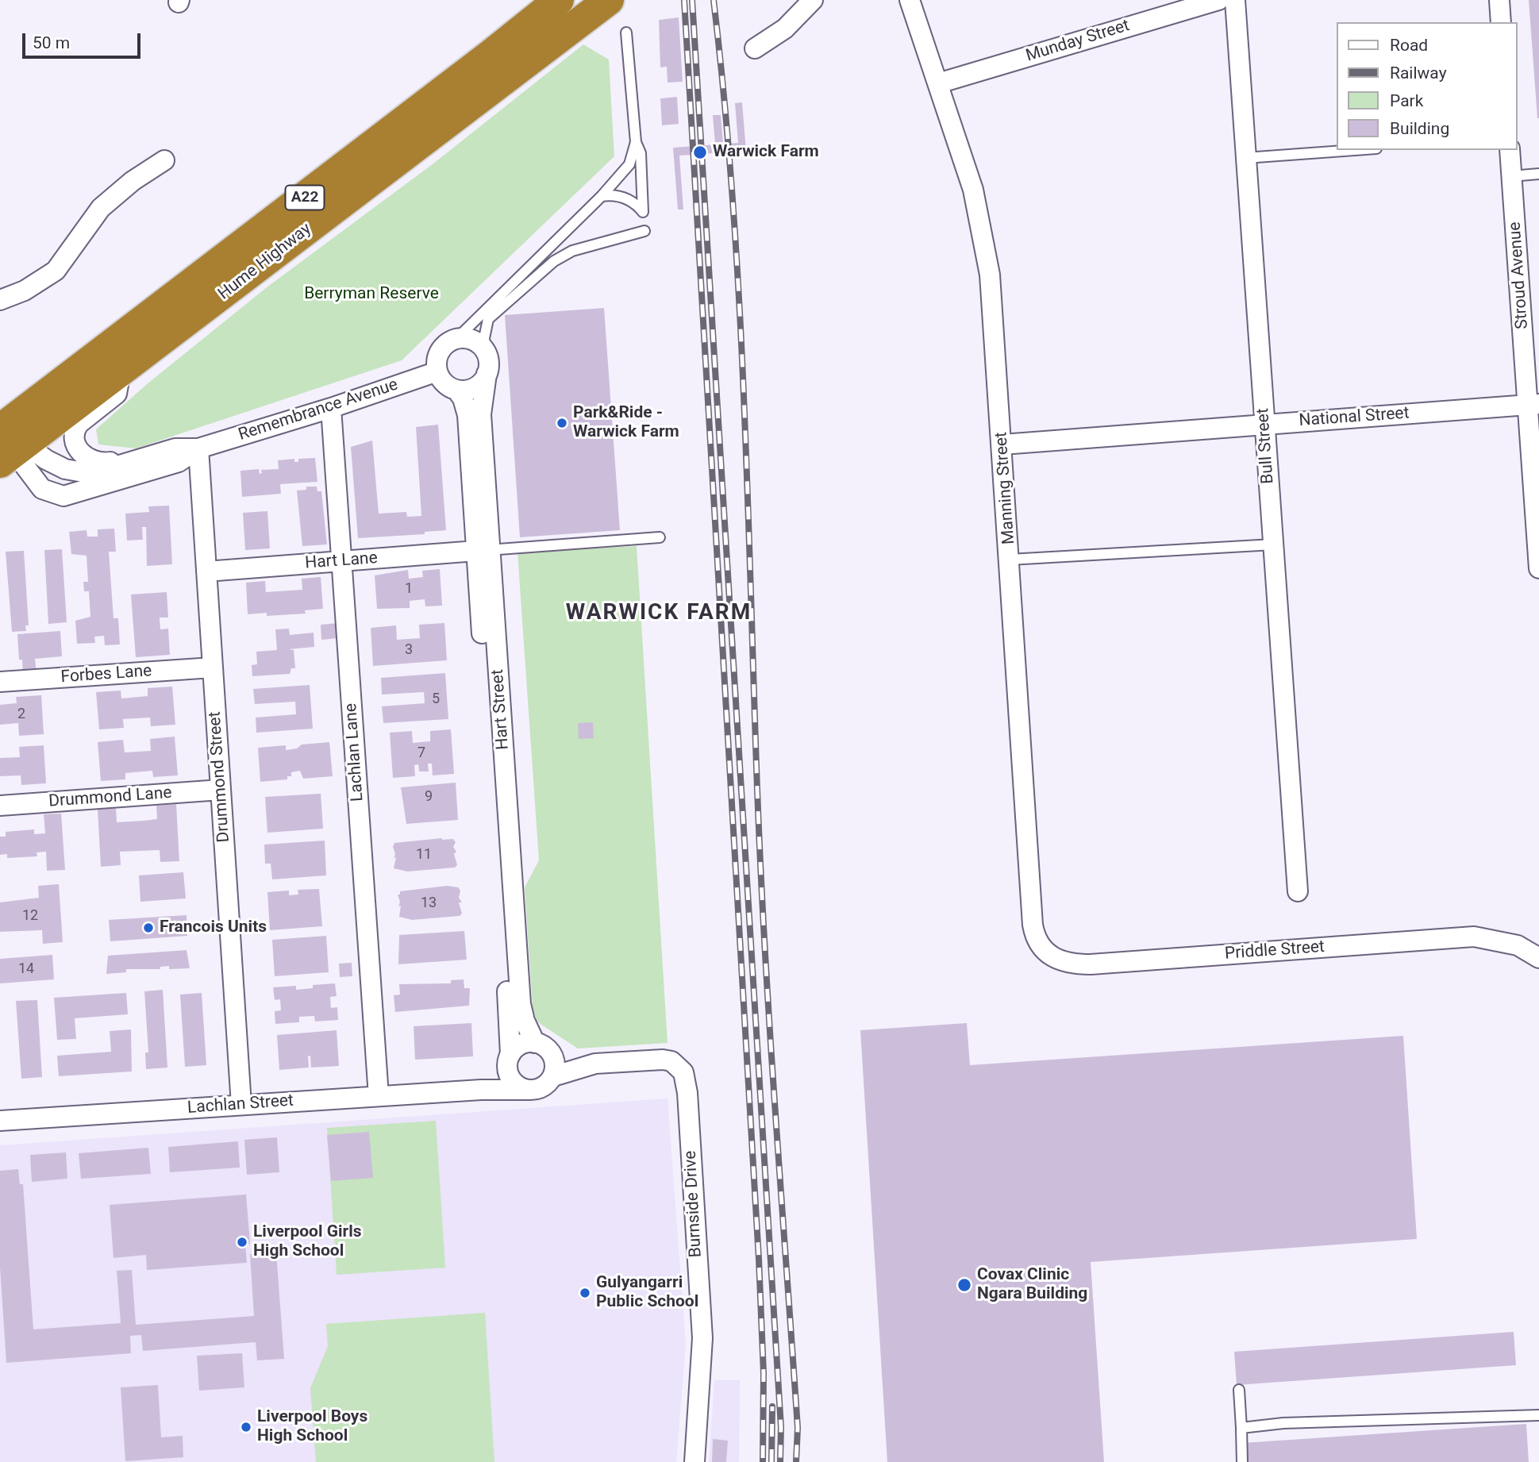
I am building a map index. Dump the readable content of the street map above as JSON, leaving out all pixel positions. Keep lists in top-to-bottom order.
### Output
{
  "streets": {
    "highway": ["A22", "Hume Highway"],
    "street": [
      "Munday Street",
      "Stroud Avenue",
      "Remembrance Avenue",
      "National Street",
      "Bull Street",
      "Manning Street",
      "Hart Lane",
      "Forbes Lane",
      "Hart Street",
      "Lachlan Lane",
      "Drummond Street",
      "Drummond Lane",
      "Priddle Street",
      "Lachlan Street",
      "Burnside Drive"
    ]
  },
  "crossings": [
    ["Munday Street", "Manning Street"],
    ["Hume Highway", "Remembrance Avenue"],
    ["Stroud Avenue", "National Street"],
    ["Remembrance Avenue", "Hart Street"],
    ["Remembrance Avenue", "Lachlan Lane"],
    ["Remembrance Avenue", "Drummond Street"],
    ["National Street", "Bull Street"],
    ["National Street", "Manning Street"],
    ["Manning Street", "Priddle Street"],
    ["Hart Lane", "Hart Street"],
    ["Hart Lane", "Lachlan Lane"],
    ["Hart Lane", "Drummond Street"],
    ["Forbes Lane", "Drummond Street"],
    ["Hart Street", "Burnside Drive"],
    ["Lachlan Lane", "Lachlan Street"],
    ["Drummond Street", "Drummond Lane"],
    ["Drummond Street", "Lachlan Street"]
  ],
  "districts": ["WARWICK FARM"],
  "parks": ["Berryman Reserve"],
  "places": [
    "Warwick Farm",
    "Park&Ride - Warwick Farm",
    "Francois Units",
    "Liverpool Girls High School",
    "Covax Clinic Ngara Building",
    "Gulyangarri Public School",
    "Liverpool Boys High School"
  ],
  "house_numbers": [
    "1",
    "3",
    "5",
    "2",
    "7",
    "9",
    "11",
    "13",
    "12",
    "14"
  ],
  "legend": [
    "Road",
    "Railway",
    "Park",
    "Building"
  ],
  "scale_bar": "50 m"
}
